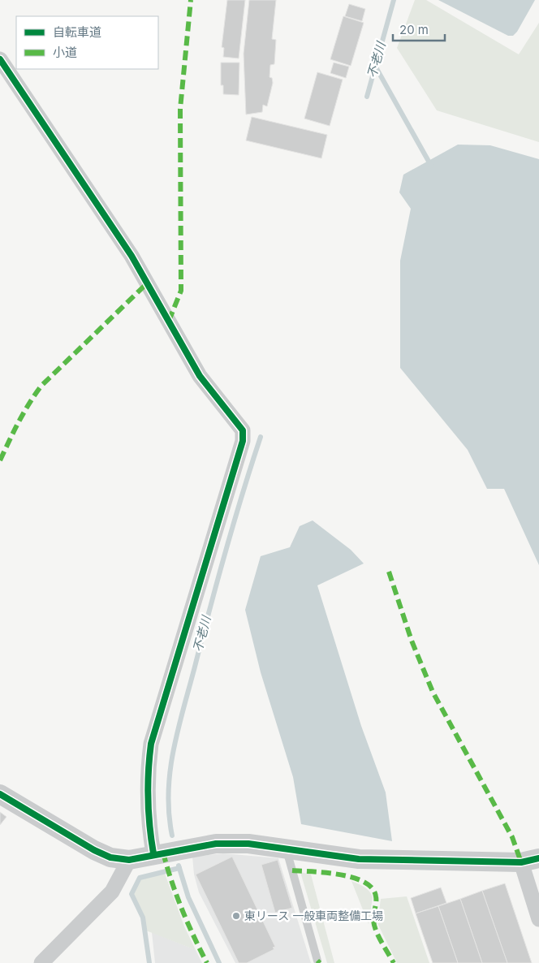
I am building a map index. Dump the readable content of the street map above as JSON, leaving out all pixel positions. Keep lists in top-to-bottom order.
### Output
{
  "water": ["不老川"],
  "places": ["東リース 一般車両整備工場"],
  "legend": ["自転車道", "小道"],
  "scale_bar": "20 m"
}
